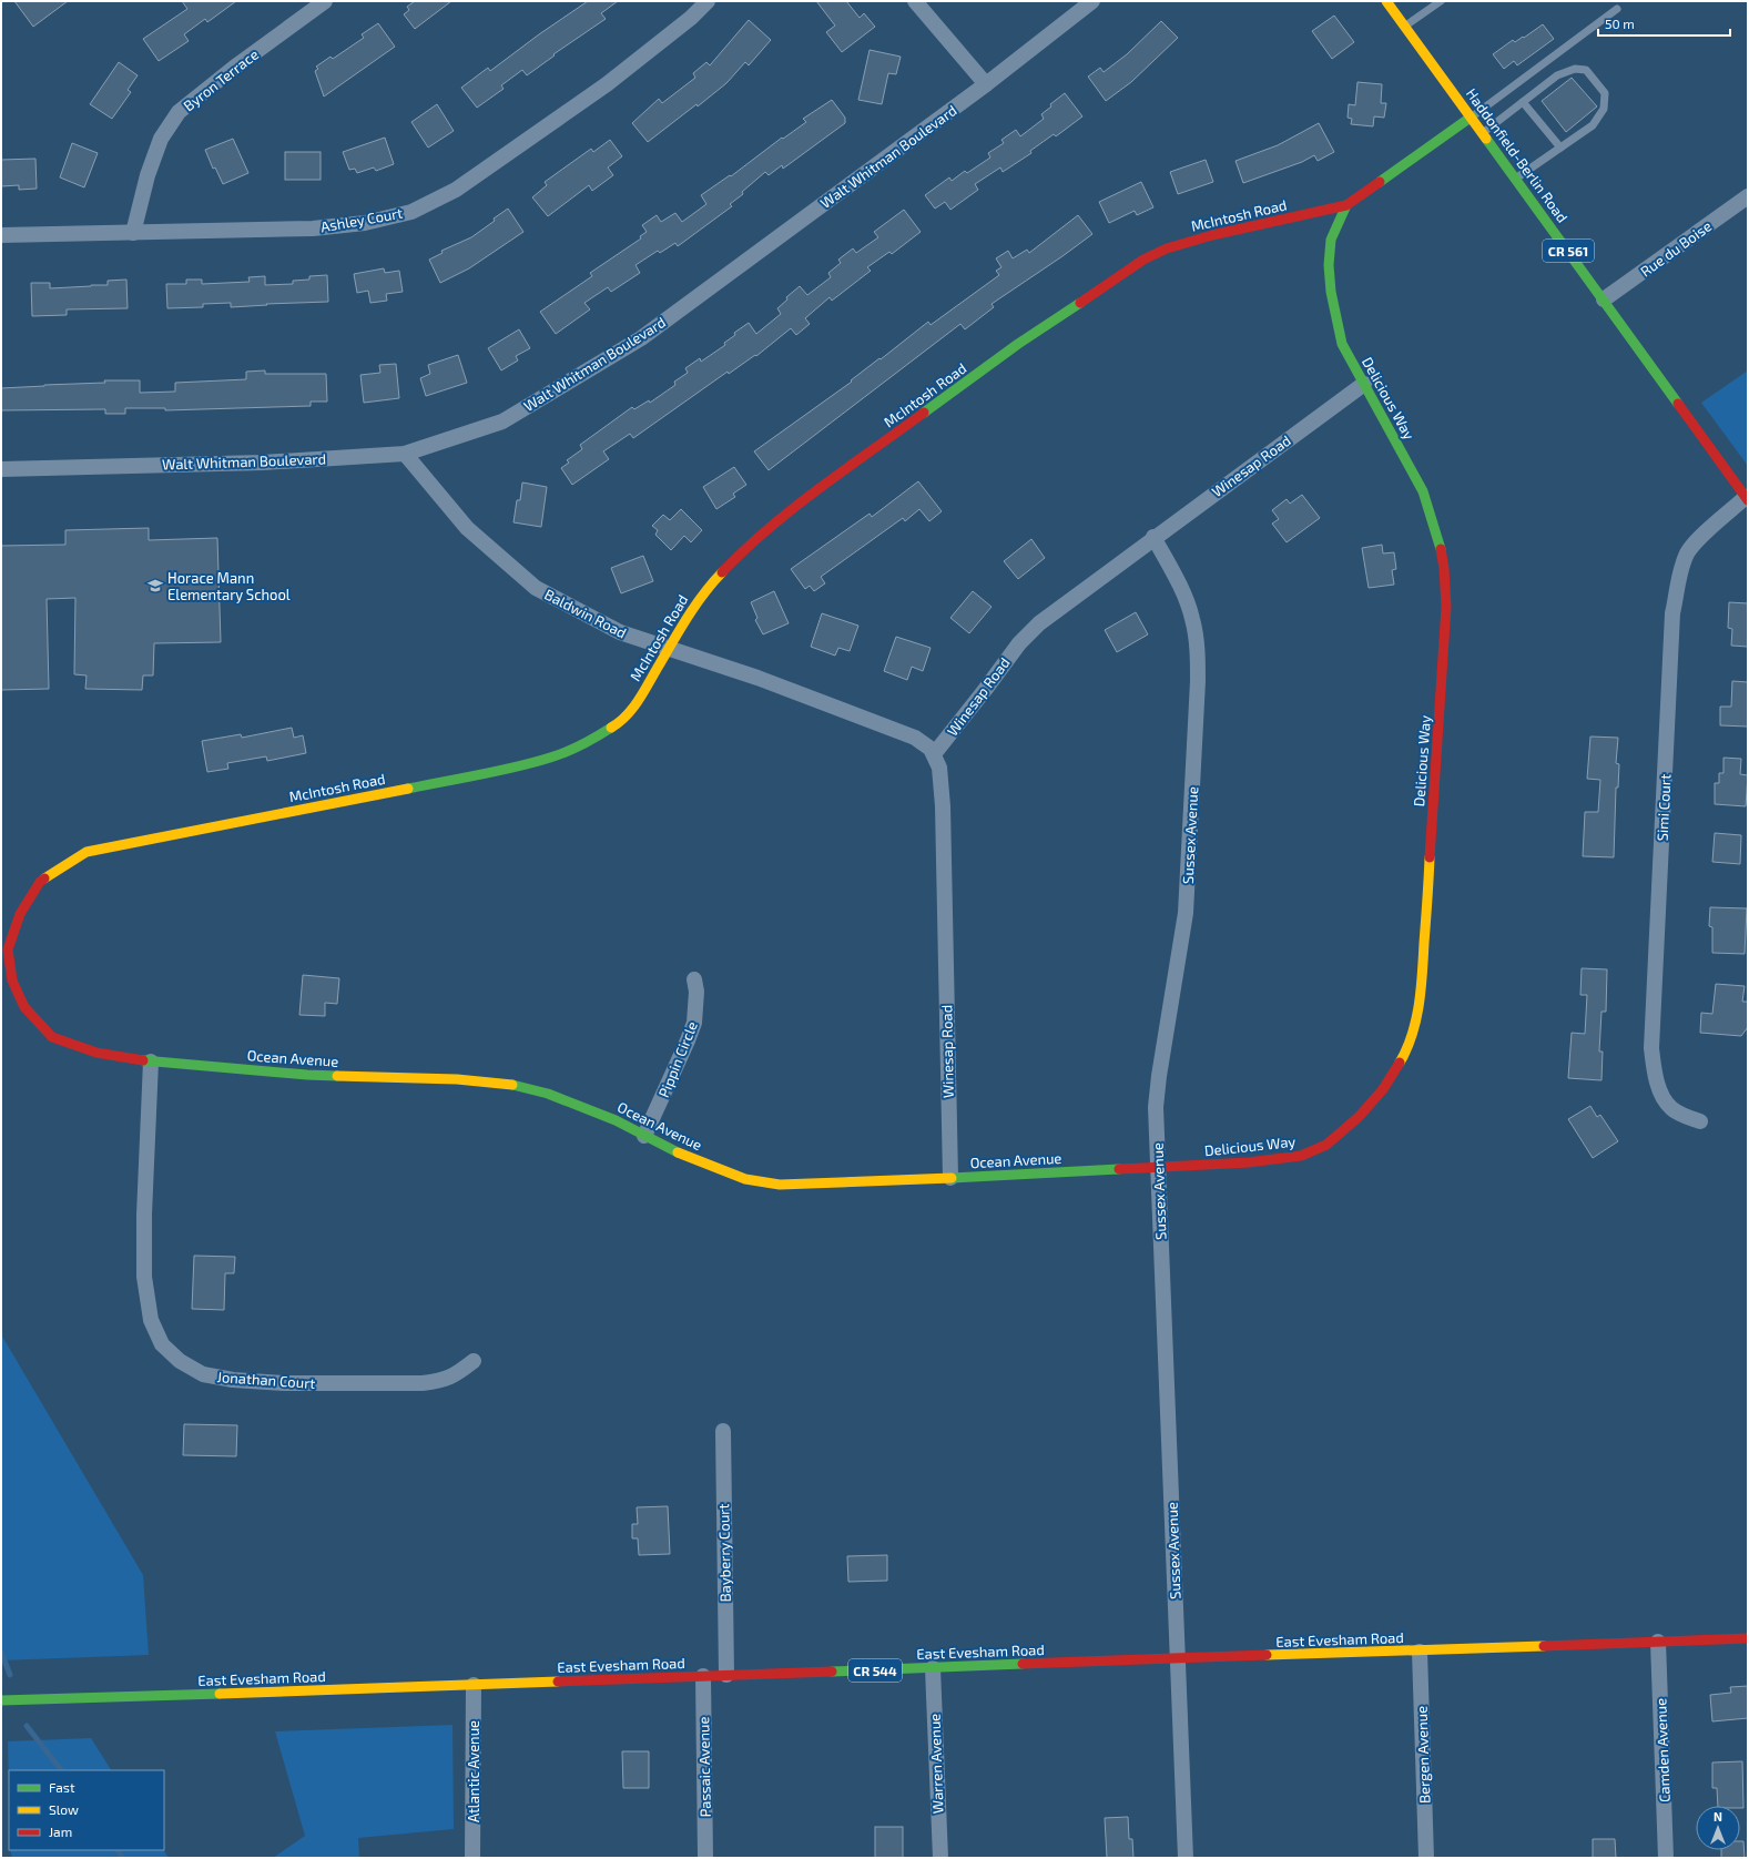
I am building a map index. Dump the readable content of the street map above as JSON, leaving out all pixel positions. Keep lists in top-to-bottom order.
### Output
{
  "streets": {
    "street": [
      "Byron Terrace",
      "Haddonfield-Berlin Road",
      "Walt Whitman Boulevard",
      "McIntosh Road",
      "Ashley Court",
      "Rue du Boise",
      "CR 561",
      "Delicious Way",
      "Winesap Road",
      "Baldwin Road",
      "Simi Court",
      "Sussex Avenue",
      "Ocean Avenue",
      "Pippin Circle",
      "Jonathan Court",
      "Bayberry Court",
      "East Evesham Road",
      "CR 544",
      "Camden Avenue",
      "Bergen Avenue",
      "Warren Avenue",
      "Passaic Avenue",
      "Atlantic Avenue"
    ]
  },
  "crossings": [
    ["Byron Terrace", "Ashley Court"],
    ["Haddonfield-Berlin Road", "McIntosh Road"],
    ["Haddonfield-Berlin Road", "Rue du Boise"],
    ["Haddonfield-Berlin Road", "Simi Court"],
    ["Walt Whitman Boulevard", "Baldwin Road"],
    ["McIntosh Road", "Delicious Way"],
    ["McIntosh Road", "Baldwin Road"],
    ["McIntosh Road", "Ocean Avenue"],
    ["McIntosh Road", "Jonathan Court"],
    ["Delicious Way", "Winesap Road"],
    ["Delicious Way", "Sussex Avenue"],
    ["Delicious Way", "Ocean Avenue"],
    ["Winesap Road", "Baldwin Road"],
    ["Winesap Road", "Sussex Avenue"],
    ["Winesap Road", "Ocean Avenue"],
    ["Sussex Avenue", "Ocean Avenue"],
    ["Sussex Avenue", "East Evesham Road"],
    ["Ocean Avenue", "Pippin Circle"],
    ["Ocean Avenue", "Jonathan Court"],
    ["Bayberry Court", "East Evesham Road"],
    ["East Evesham Road", "Camden Avenue"],
    ["East Evesham Road", "Bergen Avenue"],
    ["East Evesham Road", "Warren Avenue"],
    ["East Evesham Road", "Passaic Avenue"],
    ["East Evesham Road", "Atlantic Avenue"]
  ],
  "places": {
    "school or university": ["Horace Mann Elementary School"]
  },
  "legend": ["Fast", "Slow", "Jam"],
  "scale_bar": "50 m",
  "north": "top"
}
